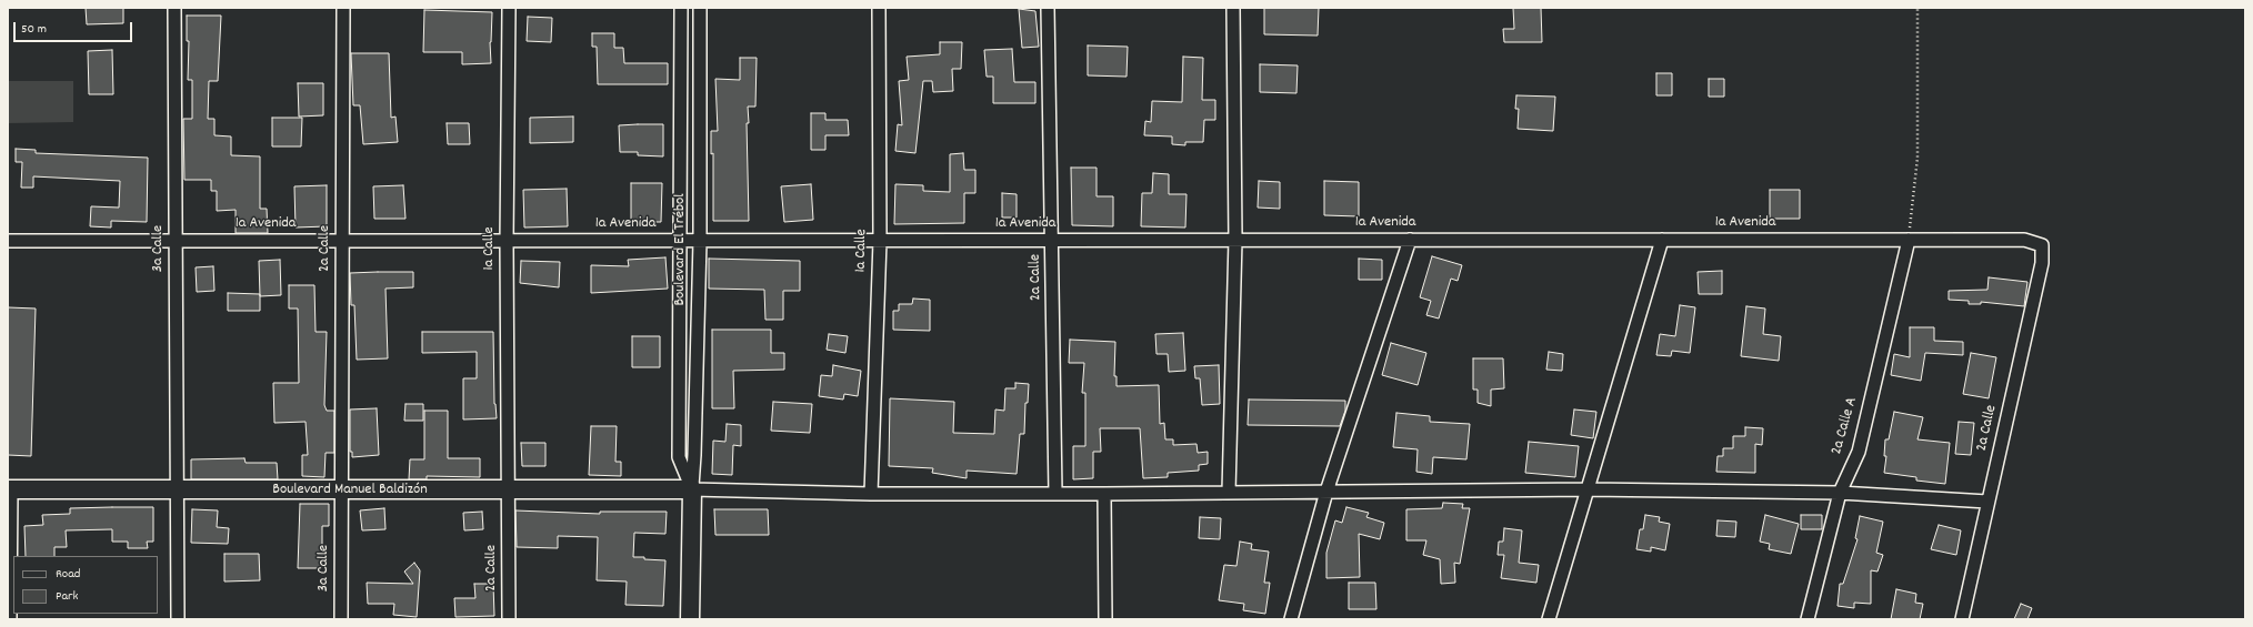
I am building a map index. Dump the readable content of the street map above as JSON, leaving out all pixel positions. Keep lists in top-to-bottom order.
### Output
{
  "streets": {
    "main road": ["Boulevard El Trébol", "Boulevard Manuel Baldizón"],
    "street": [
      "1a Avenida",
      "3a Calle",
      "2a Calle",
      "1a Calle",
      "2a Calle A"
    ]
  },
  "crossings": [
    ["1a Avenida", "3a Calle"],
    ["1a Avenida", "2a Calle"],
    ["1a Avenida", "1a Calle"],
    ["1a Avenida", "Boulevard El Trébol"],
    ["1a Avenida", "2a Calle A"],
    ["3a Calle", "2a Calle"],
    ["3a Calle", "Boulevard Manuel Baldizón"],
    ["2a Calle", "1a Calle"],
    ["2a Calle", "Boulevard Manuel Baldizón"],
    ["1a Calle", "Boulevard Manuel Baldizón"],
    ["Boulevard El Trébol", "Boulevard Manuel Baldizón"]
  ],
  "legend": ["Road", "Park"],
  "scale_bar": "50 m"
}
